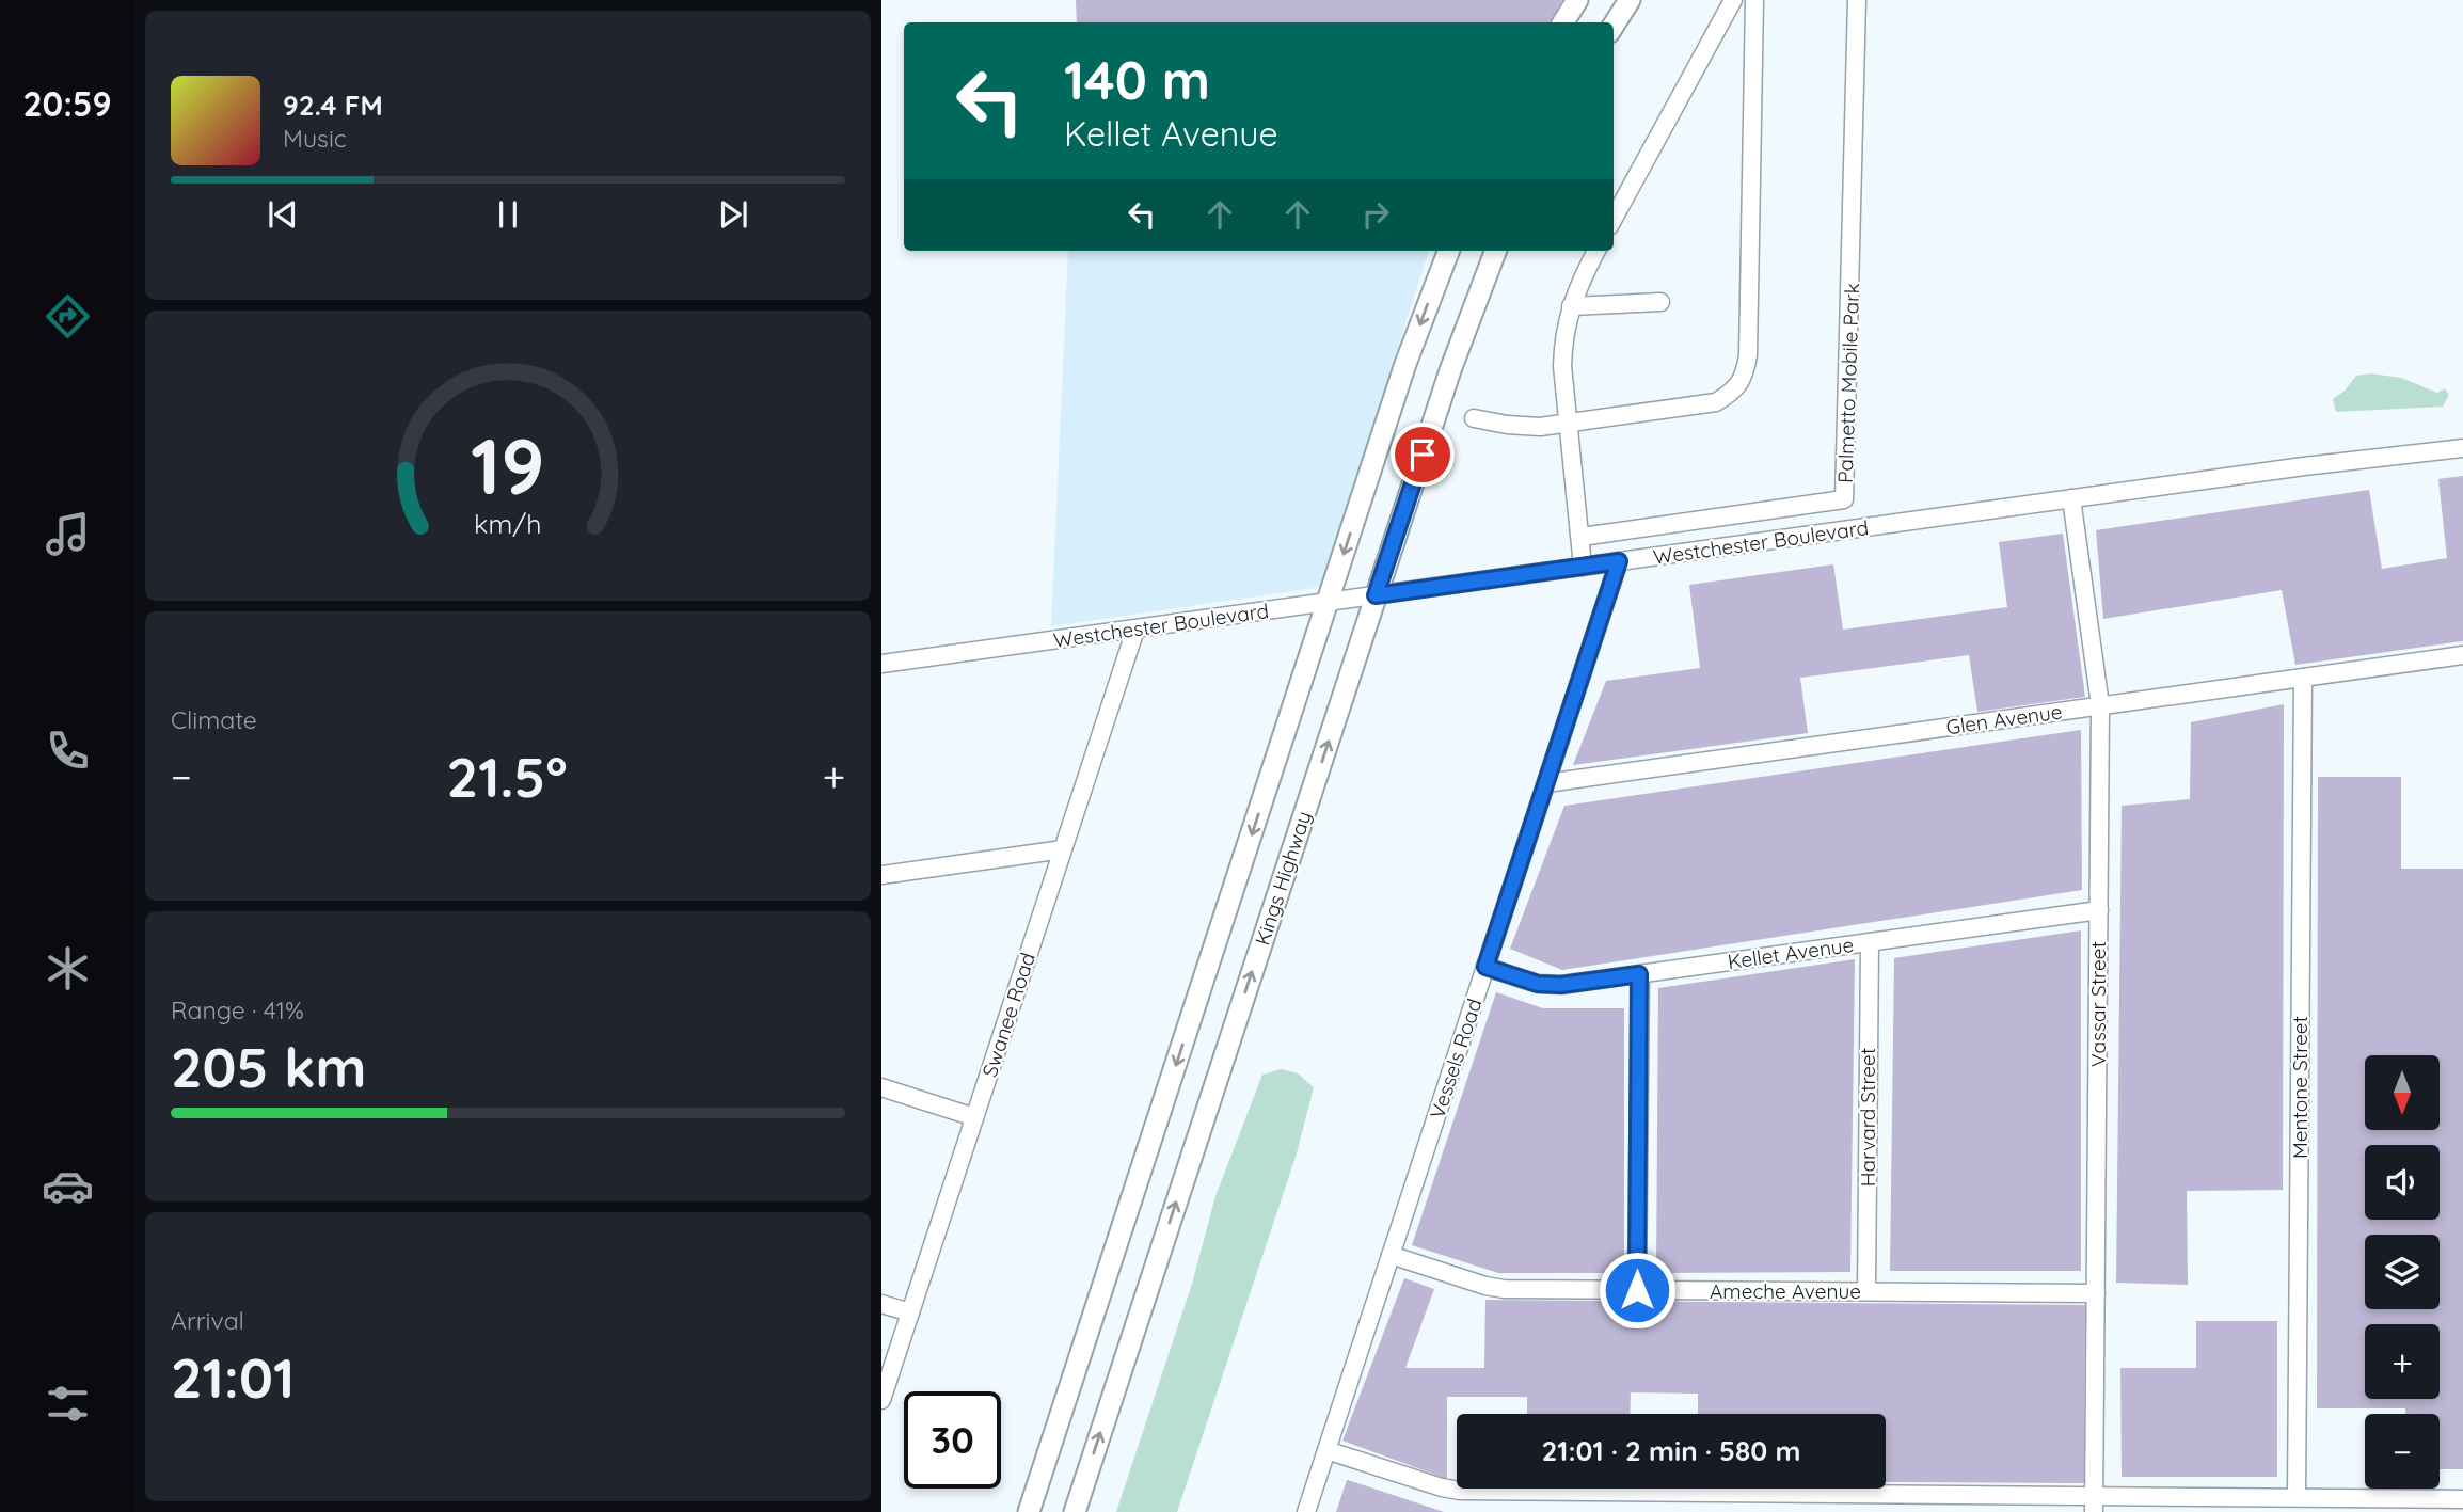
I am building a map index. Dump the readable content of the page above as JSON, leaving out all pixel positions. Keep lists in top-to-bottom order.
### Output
{
  "streets": {
    "main road": ["Kings Highway"],
    "street": [
      "Palmetto Mobile Park",
      "Westchester Boulevard",
      "Glen Avenue",
      "Kellet Avenue",
      "Vassar Street",
      "Swanee Road",
      "Vessels Road",
      "Mentone Street",
      "Harvard Street",
      "Ameche Avenue"
    ]
  },
  "crossings": [
    ["Westchester Boulevard", "Kings Highway"],
    ["Westchester Boulevard", "Vassar Street"],
    ["Westchester Boulevard", "Swanee Road"],
    ["Westchester Boulevard", "Vessels Road"],
    ["Glen Avenue", "Vassar Street"],
    ["Glen Avenue", "Vessels Road"],
    ["Glen Avenue", "Mentone Street"],
    ["Kellet Avenue", "Vassar Street"],
    ["Kellet Avenue", "Vessels Road"],
    ["Kellet Avenue", "Harvard Street"],
    ["Vassar Street", "Ameche Avenue"],
    ["Vessels Road", "Ameche Avenue"],
    ["Harvard Street", "Ameche Avenue"]
  ],
  "north": "bottom",
  "page": {
    "tabs": "20:59",
    "turn": ["140 m", "Kellet Avenue"],
    "song": ["92.4 FM", "Music"],
    "tile": [
      "Climate",
      ["Range · 41%", "205 km"],
      ["Arrival", "21:01"]
    ],
    "heat": ["−", "21.5°", "+"],
    "map_buttons": ["+", "−"],
    "limit": "30",
    "trip": "21:01 · 2 min · 580 m",
    "gauge": ["19", "km/h"]
  }
}
